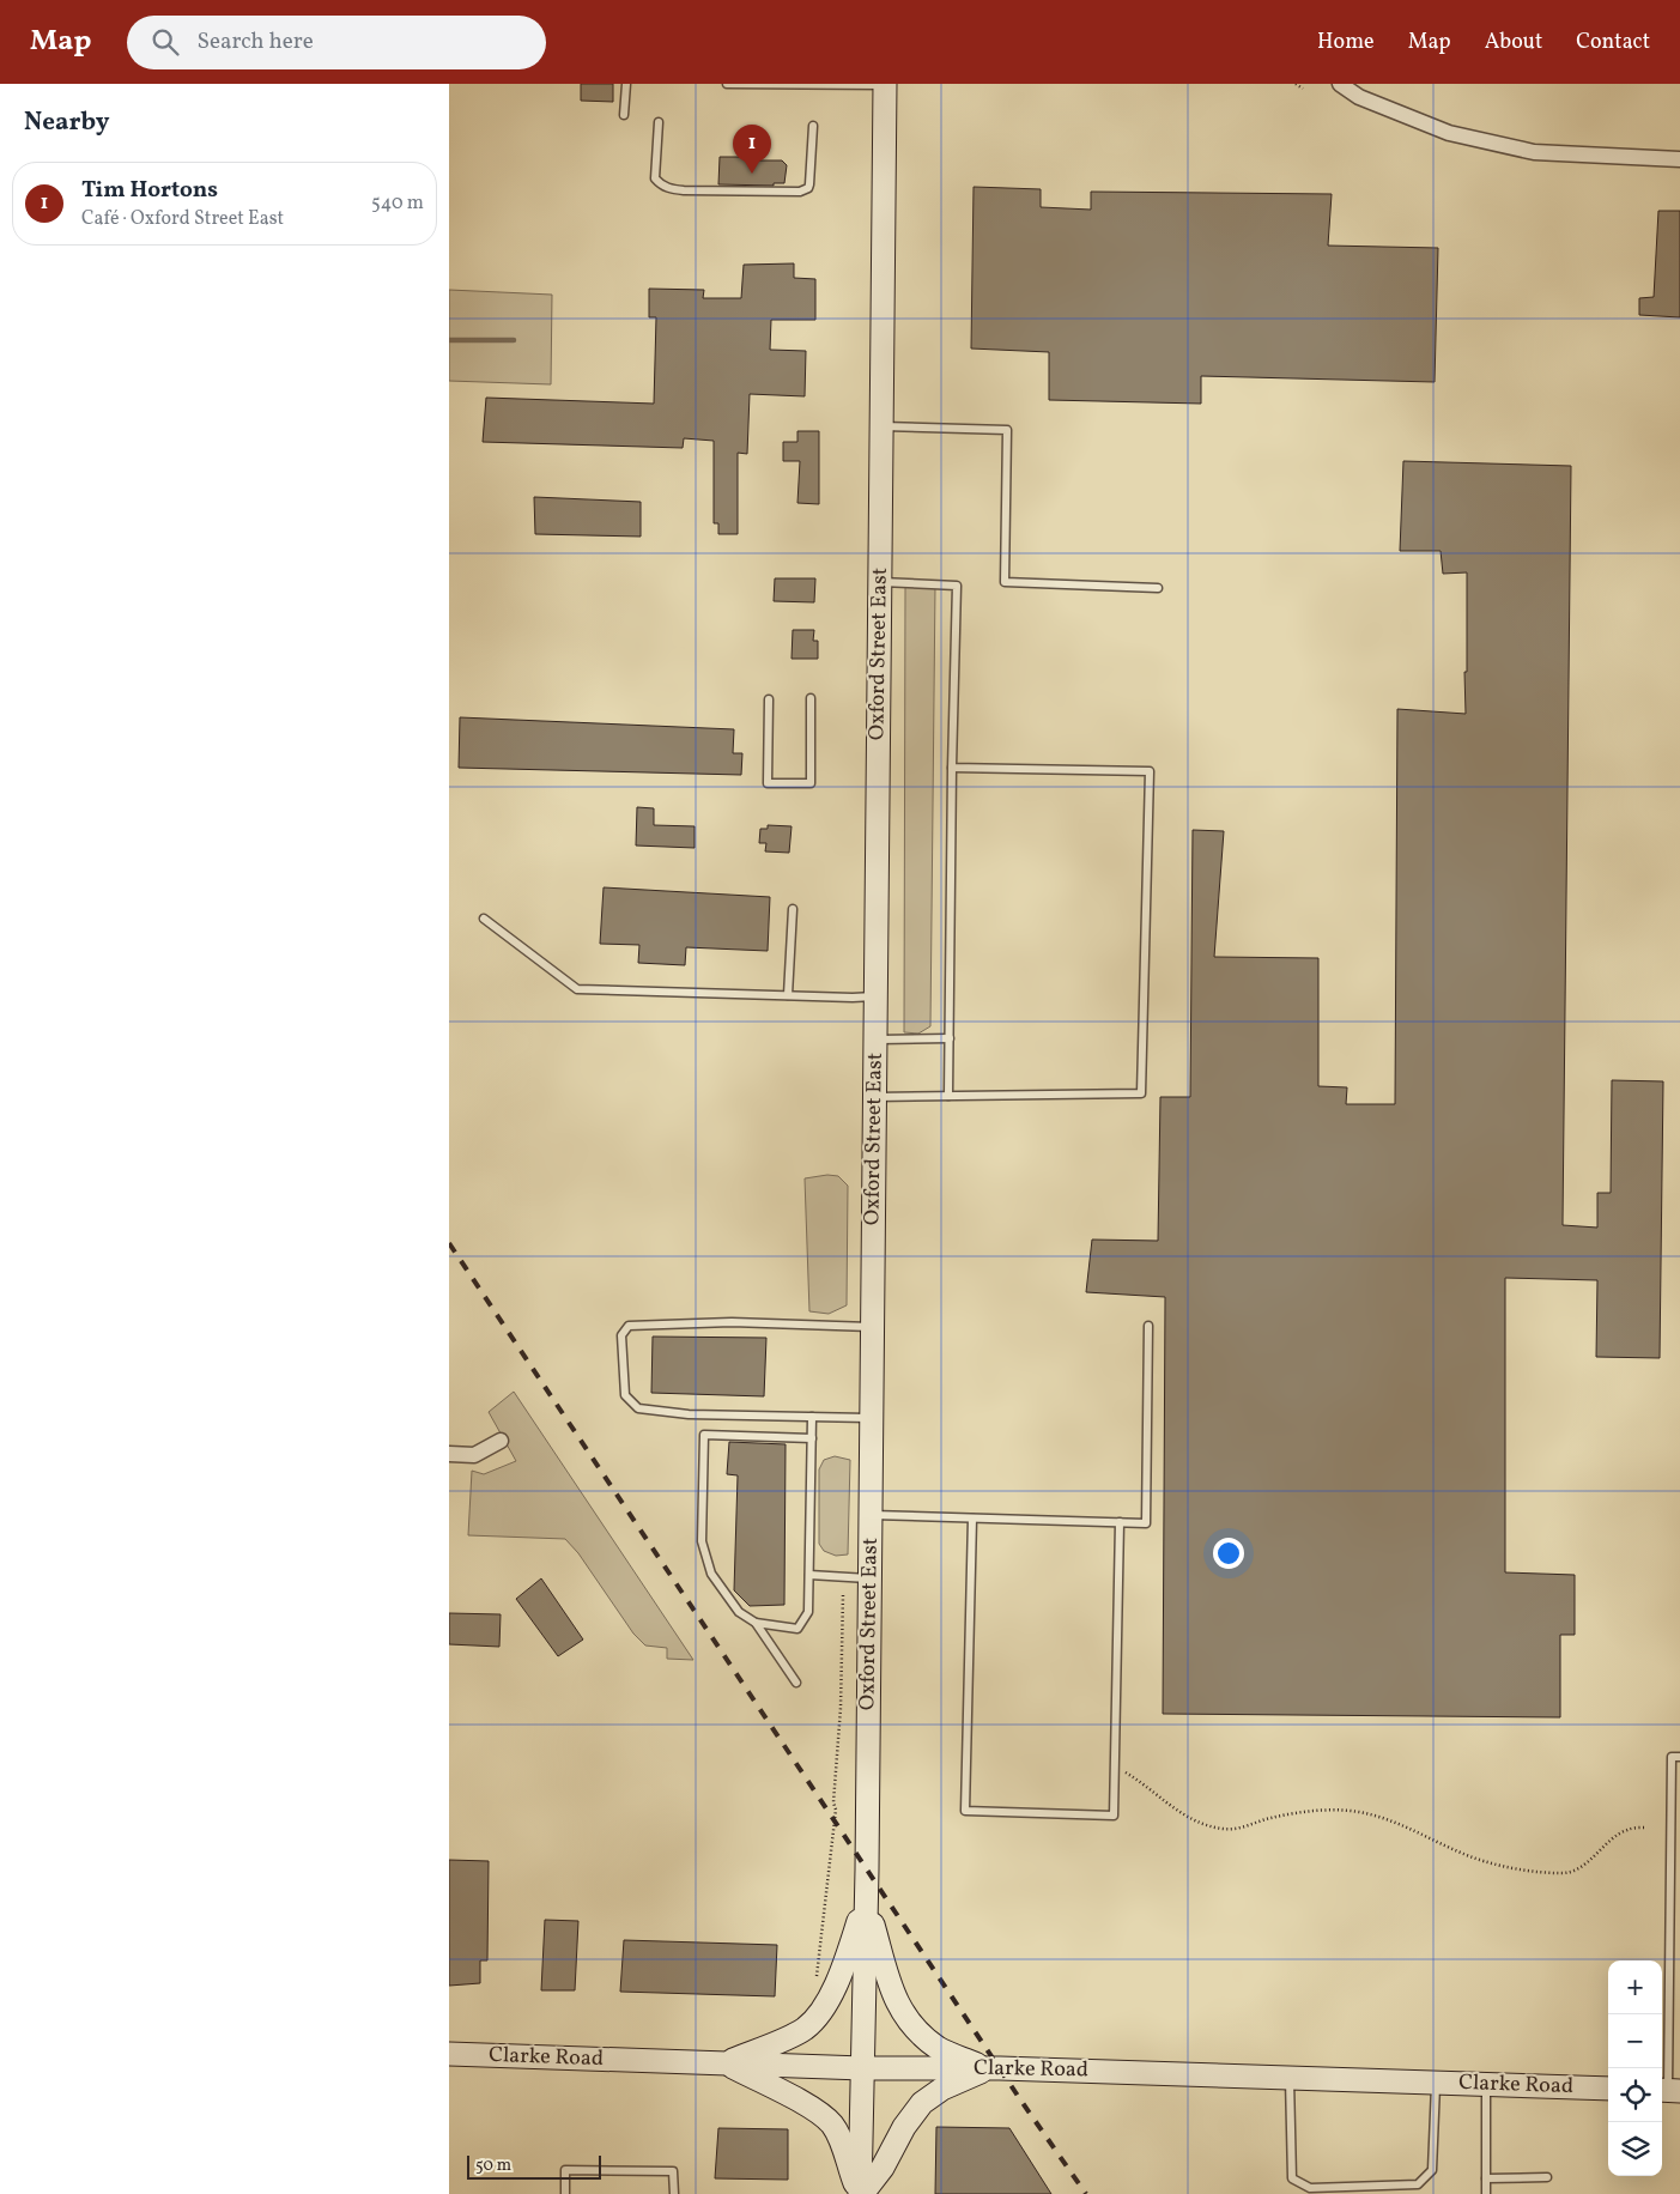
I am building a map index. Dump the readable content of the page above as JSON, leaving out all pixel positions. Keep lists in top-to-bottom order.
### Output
{
  "streets": {
    "main road": ["Oxford Street East", "Clarke Road"]
  },
  "crossings": [
    ["Oxford Street East", "Clarke Road"]
  ],
  "scale_bar": "50 m",
  "page": {
    "header": "Map",
    "search": "Search here",
    "nav": [
      "Home",
      "Map",
      "About",
      "Contact"
    ],
    "heading": "Nearby",
    "pins": "1",
    "list": [
      {
        "mark": "1",
        "name": "Tim Hortons",
        "note": "Café · Oxford Street East",
        "value": "540 m"
      }
    ],
    "map_buttons": ["+", "−"],
    "scale": "50 m"
  }
}
